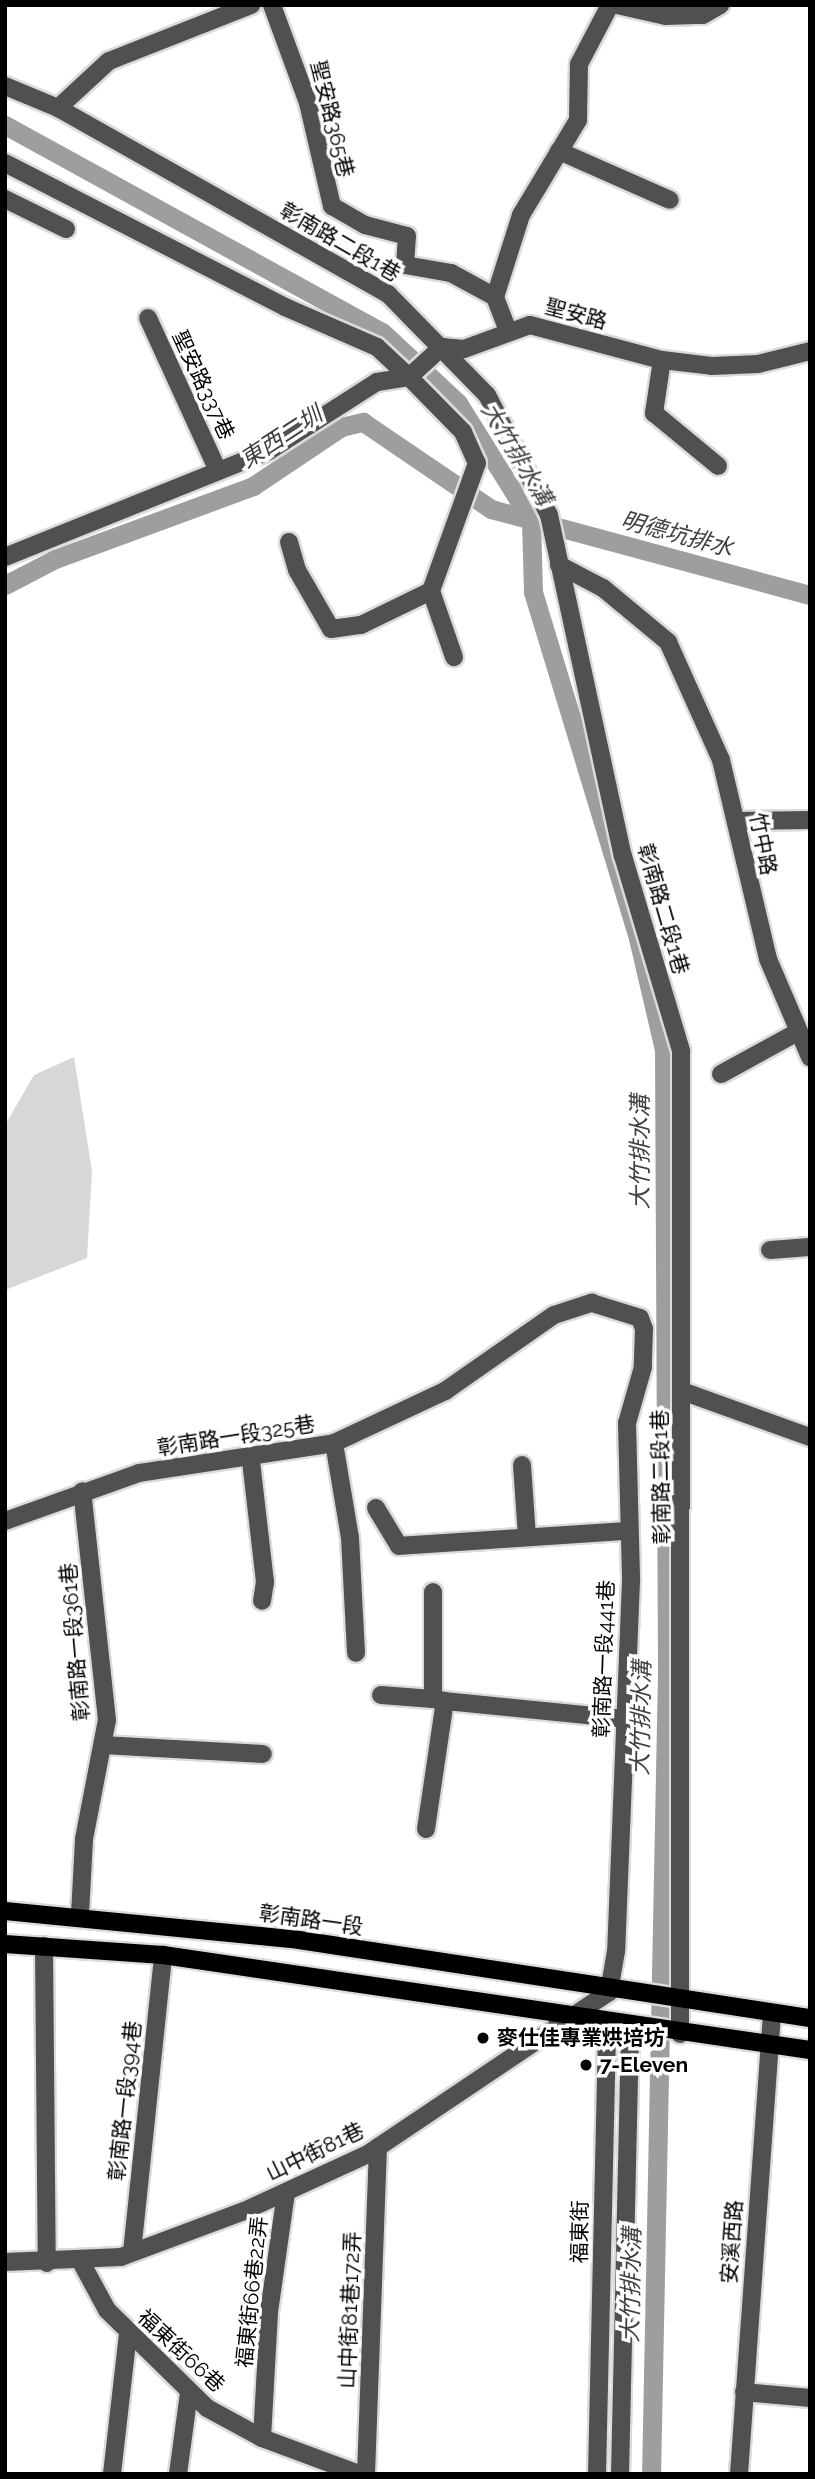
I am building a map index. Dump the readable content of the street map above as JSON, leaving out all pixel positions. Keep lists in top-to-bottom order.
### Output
{
  "streets": {
    "main road": ["彰南路一段", "福東街"],
    "street": [
      "聖安路365巷",
      "彰南路二段1巷",
      "聖安路",
      "聖安路337巷",
      "竹中路",
      "彰南路一段325巷",
      "彰南路一段361巷",
      "彰南路一段441巷",
      "彰南路一段394巷",
      "山中街81巷",
      "安溪西路",
      "福東街66巷22弄",
      "山中街81巷172弄",
      "福東街66巷"
    ]
  },
  "crossings": [
    ["彰南路二段1巷", "聖安路"],
    ["彰南路二段1巷", "竹中路"],
    ["彰南路二段1巷", "彰南路一段"],
    ["彰南路一段325巷", "彰南路一段361巷"],
    ["彰南路一段325巷", "彰南路一段441巷"],
    ["彰南路一段361巷", "彰南路一段"],
    ["彰南路一段441巷", "彰南路一段"],
    ["彰南路一段441巷", "山中街81巷"],
    ["彰南路一段441巷", "福東街"],
    ["彰南路一段", "山中街81巷"],
    ["彰南路一段", "福東街"],
    ["彰南路一段", "安溪西路"],
    ["彰南路一段394巷", "山中街81巷"],
    ["山中街81巷", "福東街"],
    ["山中街81巷", "福東街66巷22弄"],
    ["山中街81巷", "山中街81巷172弄"],
    ["山中街81巷", "福東街66巷"],
    ["福東街66巷22弄", "福東街66巷"]
  ],
  "water": ["東西二圳", "大竹排水溝", "明德坑排水"],
  "places": ["麥仕佳專業烘培坊", "7-Eleven"]
}
